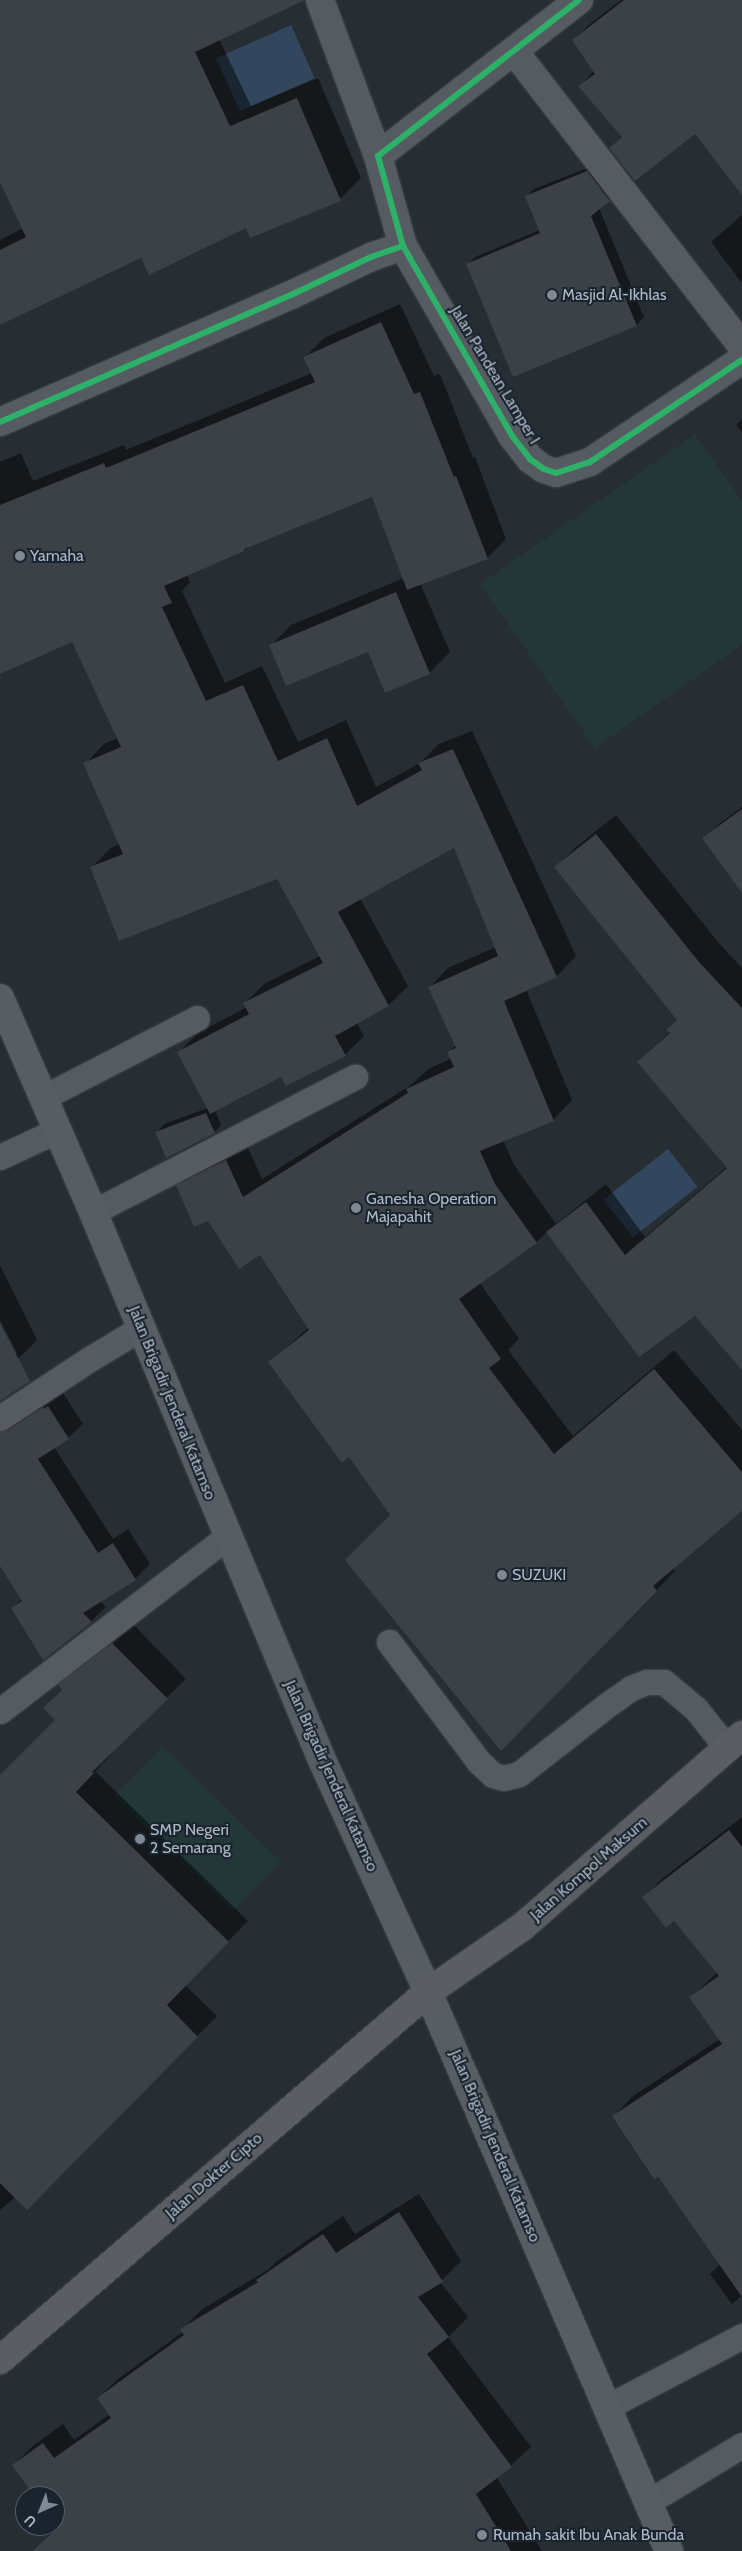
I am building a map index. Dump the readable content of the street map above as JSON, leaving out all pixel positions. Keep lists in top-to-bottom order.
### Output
{
  "streets": {
    "highway": ["Jalan Kompol Maksum", "Jalan Dokter Cipto"],
    "main road": ["Jalan Brigadir Jenderal Katamso"],
    "street": ["Jalan Pandean Lamper I"]
  },
  "crossings": [
    ["Jalan Brigadir Jenderal Katamso", "Jalan Kompol Maksum"],
    ["Jalan Brigadir Jenderal Katamso", "Jalan Dokter Cipto"],
    ["Jalan Kompol Maksum", "Jalan Dokter Cipto"]
  ],
  "places": [
    "Masjid Al-Ikhlas",
    "Yamaha",
    "Ganesha Operation Majapahit",
    "SUZUKI",
    "SMP Negeri 2 Semarang",
    "Rumah sakit Ibu Anak Bunda"
  ],
  "north": "bottom left"
}
